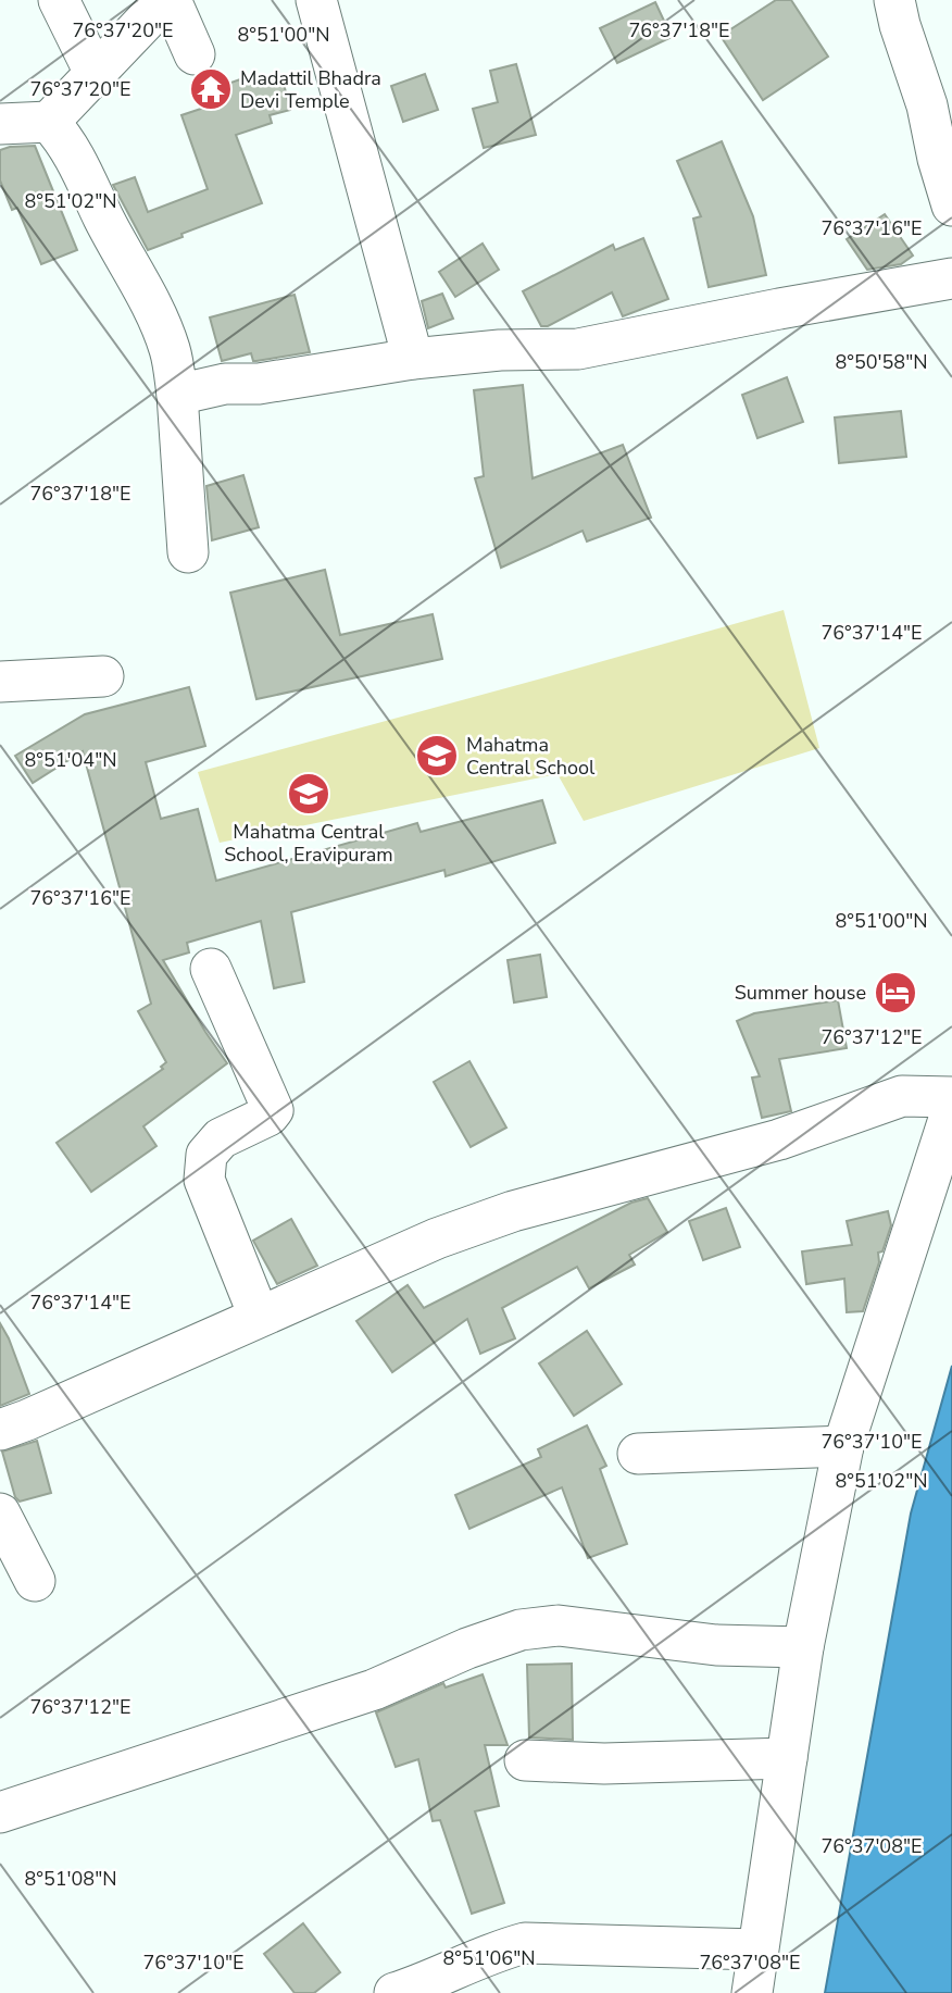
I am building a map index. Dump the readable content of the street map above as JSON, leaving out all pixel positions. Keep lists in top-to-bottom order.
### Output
{
  "places": {
    "temple": ["Madattil Bhadra Devi Temple"],
    "school or university": ["Mahatma Central School", "Mahatma Central School, Eravipuram"],
    "hotel": ["Summer house"]
  },
  "coordinates": [
    "76°37'20\"E",
    "76°37'18\"E",
    "8°51'00\"N",
    "8°51'02\"N",
    "76°37'16\"E",
    "8°50'58\"N",
    "76°37'14\"E",
    "8°51'04\"N",
    "76°37'12\"E",
    "76°37'10\"E",
    "76°37'08\"E",
    "8°51'08\"N",
    "8°51'06\"N"
  ]
}
